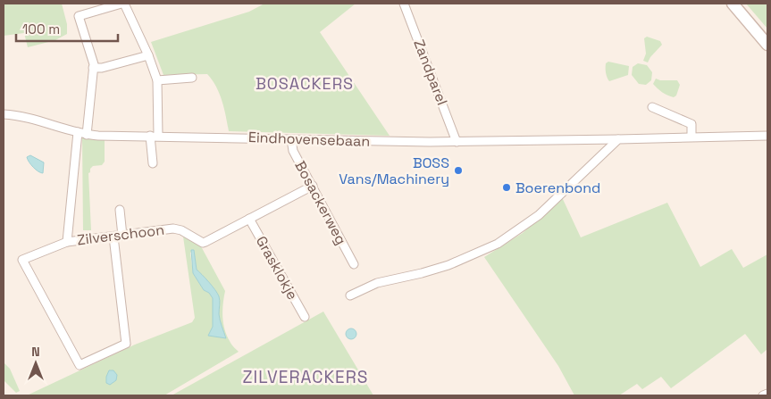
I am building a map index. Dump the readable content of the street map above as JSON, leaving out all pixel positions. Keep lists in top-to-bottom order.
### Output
{
  "streets": {
    "street": [
      "Zandparel",
      "Eindhovensebaan",
      "Bosackerweg",
      "Zilverschoon",
      "Grasklokje"
    ]
  },
  "crossings": [
    ["Zandparel", "Eindhovensebaan"],
    ["Eindhovensebaan", "Bosackerweg"],
    ["Bosackerweg", "Zilverschoon"],
    ["Zilverschoon", "Grasklokje"]
  ],
  "districts": ["BOSACKERS", "ZILVERACKERS"],
  "places": ["BOSS Vans/Machinery", "Boerenbond"],
  "scale_bar": "100 m",
  "north": "top"
}
